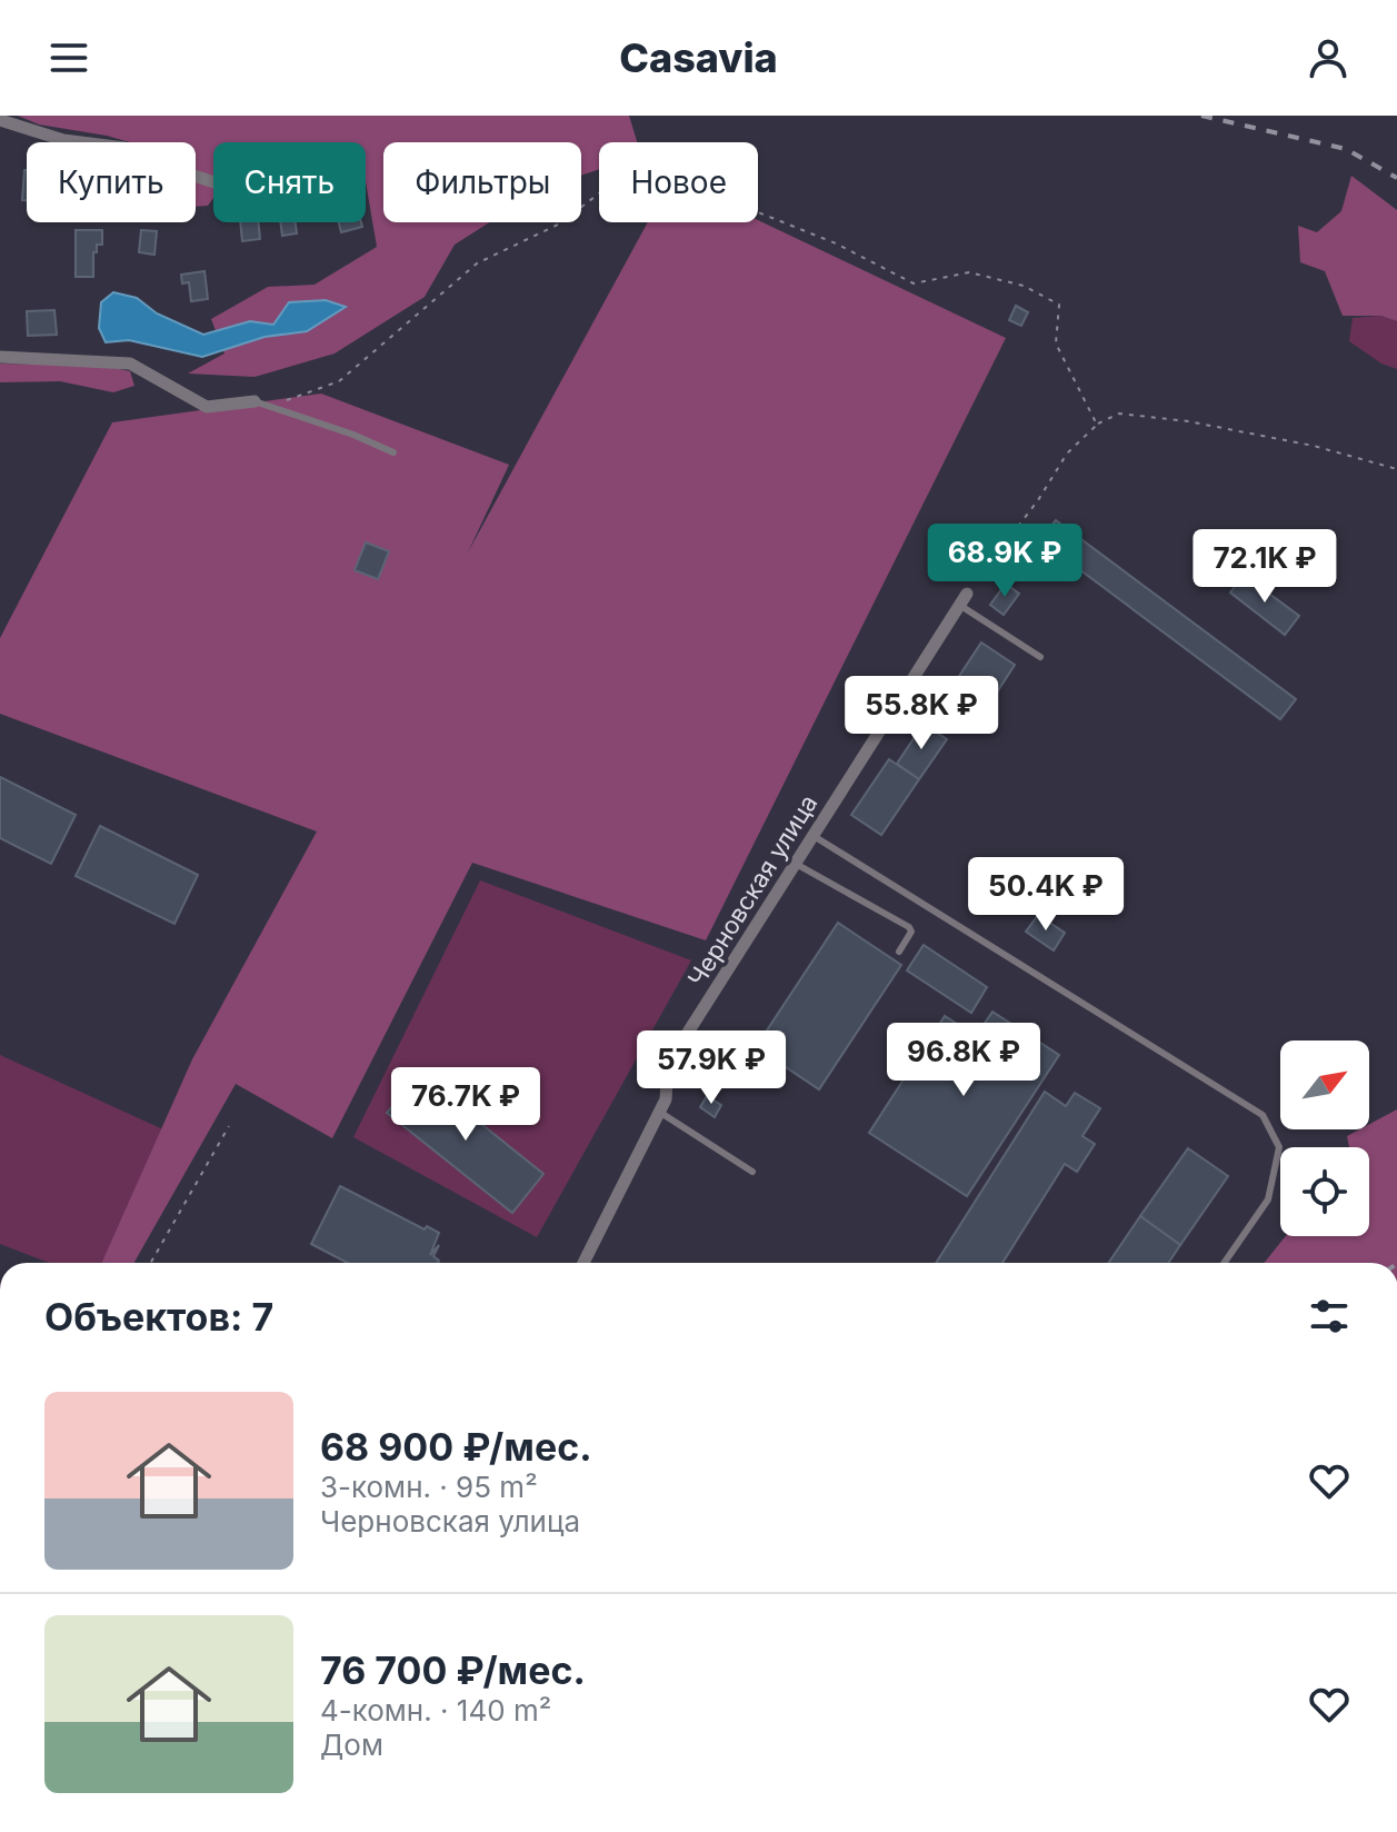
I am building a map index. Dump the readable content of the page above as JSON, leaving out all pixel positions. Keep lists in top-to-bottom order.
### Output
{
  "streets": {
    "street": ["Черновская улица"]
  },
  "north": "top right",
  "page": {
    "header": "Casavia",
    "chip": [
      "Купить",
      "Снять",
      "Фильтры",
      "Новое"
    ],
    "price": [
      "68.9K ₽",
      "72.1K ₽",
      "55.8K ₽",
      "50.4K ₽",
      "96.8K ₽",
      "57.9K ₽",
      "76.7K ₽"
    ],
    "heading": "Объектов: 7",
    "list": [
      {
        "name": "68 900 ₽/мес.",
        "note": "3-комн. · 95 m² · Черновская улица"
      },
      {
        "name": "76 700 ₽/мес.",
        "note": "4-комн. · 140 m² · Дом"
      }
    ]
  }
}
